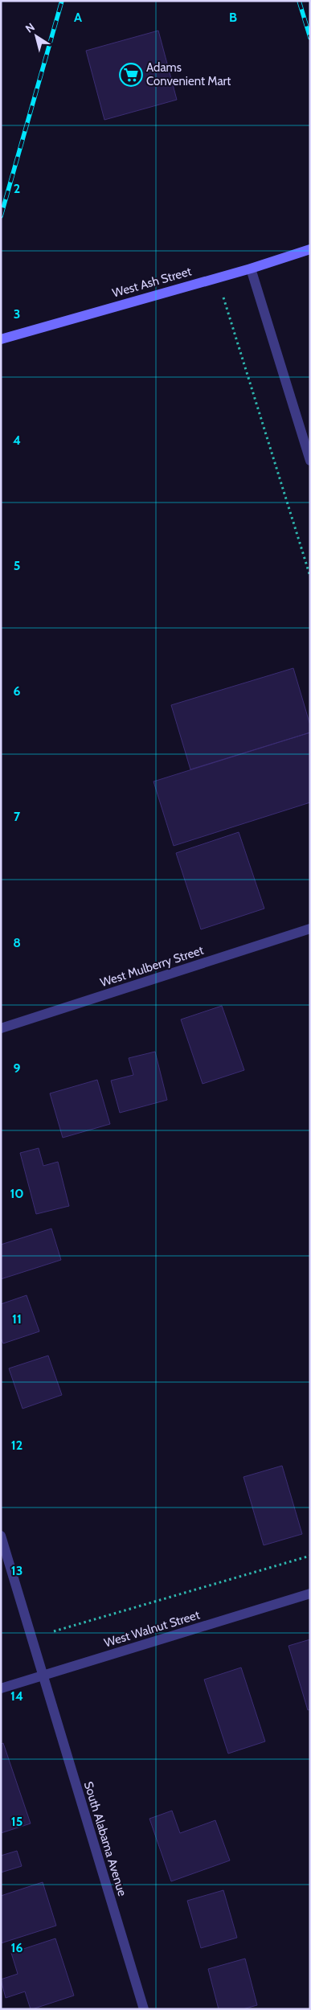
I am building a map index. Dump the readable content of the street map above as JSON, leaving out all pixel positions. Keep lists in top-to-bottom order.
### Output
{
  "streets": {
    "main road": ["West Ash Street"],
    "street": ["West Mulberry Street", "West Walnut Street", "South Alabama Avenue"]
  },
  "crossings": [
    ["West Walnut Street", "South Alabama Avenue"]
  ],
  "places": {
    "supermarket": ["Adams Convenient Mart"]
  },
  "north": "top left",
  "grid": {
    "columns": ["A", "B"],
    "rows": [
      "2",
      "3",
      "4",
      "5",
      "6",
      "7",
      "8",
      "9",
      "10",
      "11",
      "12",
      "13",
      "14",
      "15",
      "16"
    ]
  }
}
